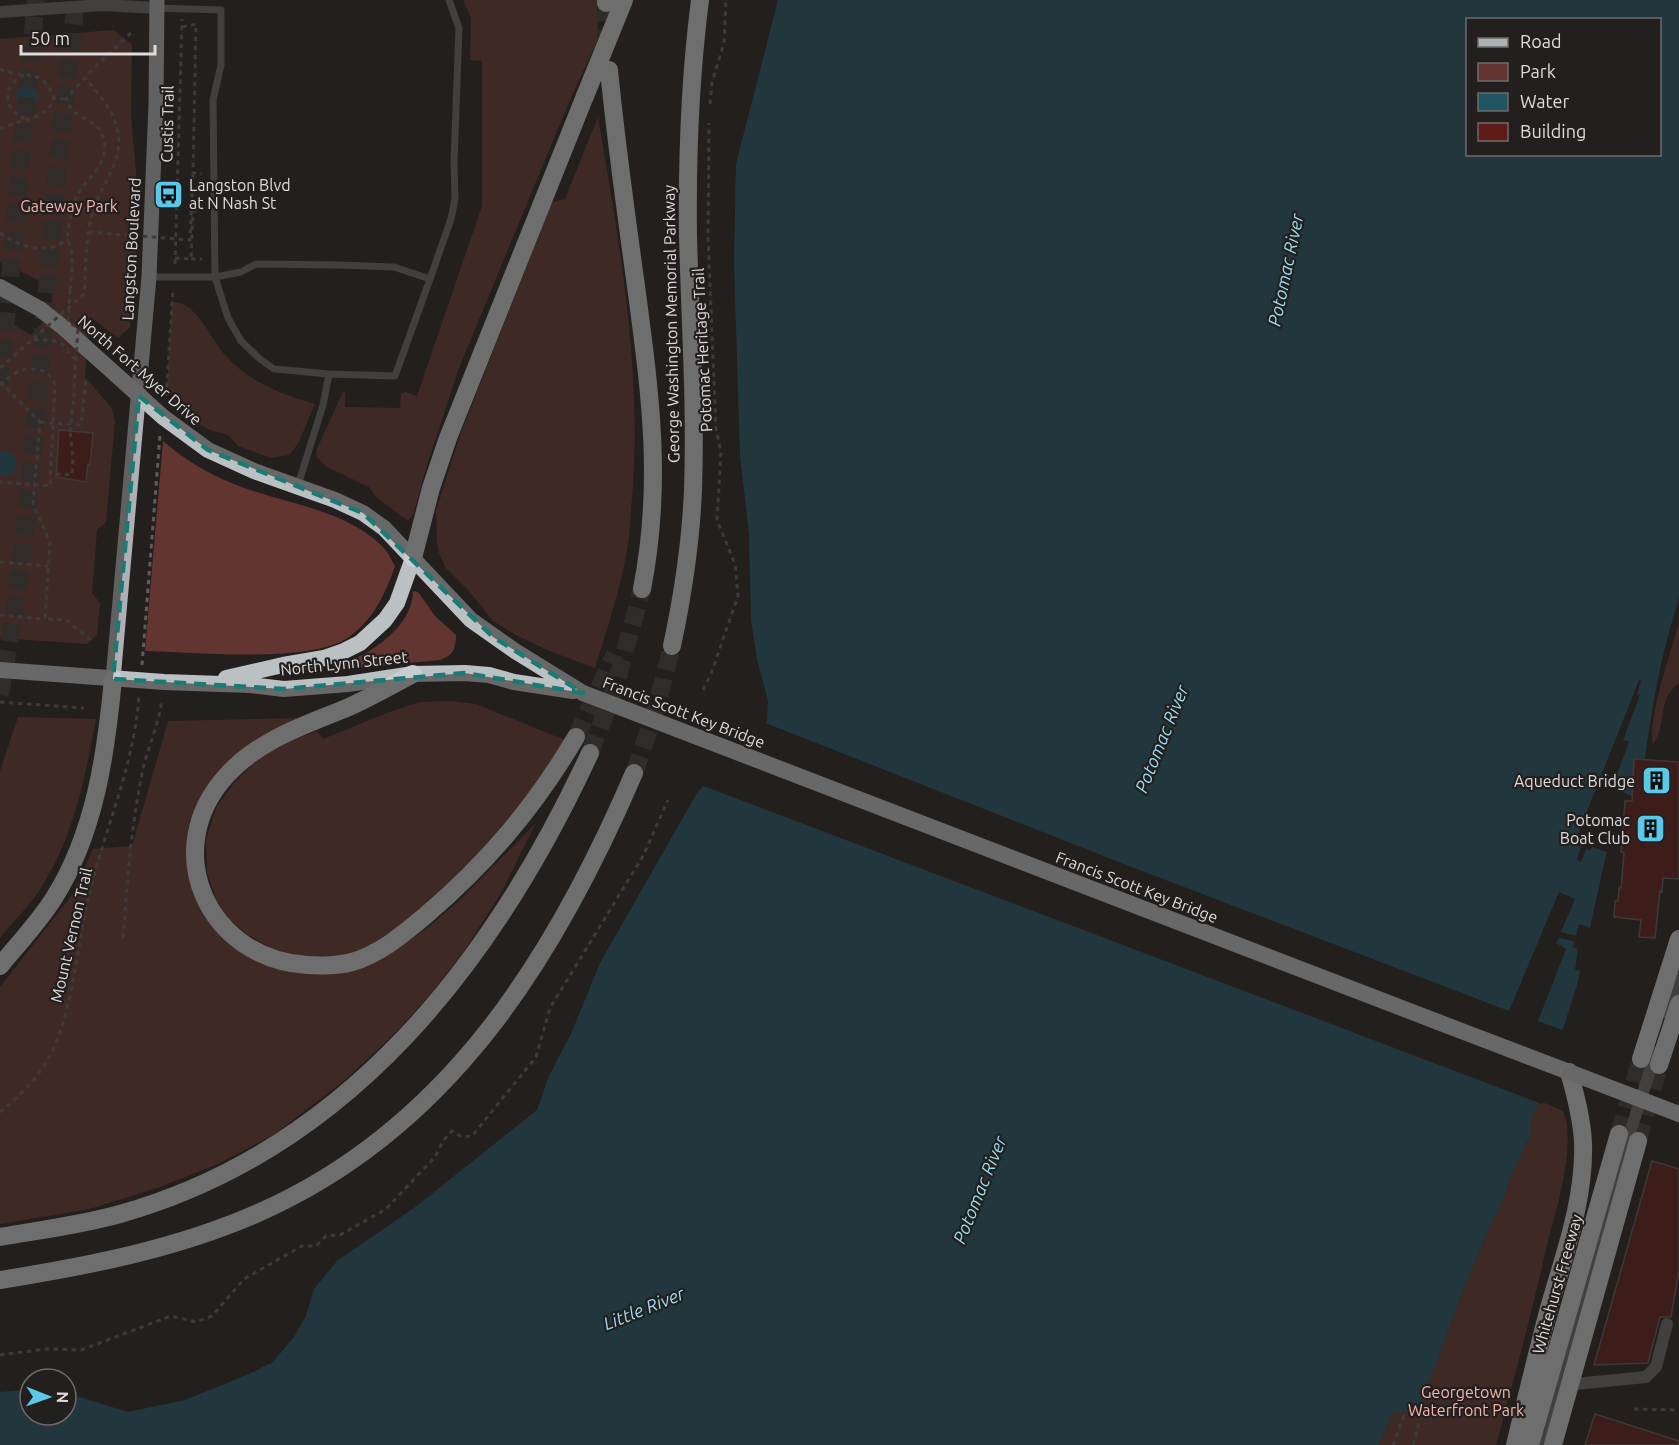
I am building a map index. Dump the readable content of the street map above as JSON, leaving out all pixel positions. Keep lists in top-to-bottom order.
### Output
{
  "streets": {
    "highway": [
      "George Washington Memorial Parkway",
      "North Fort Myer Drive",
      "North Lynn Street",
      "Francis Scott Key Bridge",
      "Whitehurst Freeway"
    ],
    "main road": ["Langston Boulevard"],
    "path": ["Custis Trail", "Potomac Heritage Trail", "Mount Vernon Trail"]
  },
  "crossings": [
    ["Langston Boulevard", "North Fort Myer Drive"],
    ["Langston Boulevard", "North Lynn Street"],
    ["North Fort Myer Drive", "North Lynn Street"],
    ["North Fort Myer Drive", "Francis Scott Key Bridge"],
    ["North Lynn Street", "Francis Scott Key Bridge"]
  ],
  "water": ["Potomac River", "Little River"],
  "parks": ["Gateway Park", "Georgetown Waterfront Park"],
  "places": {
    "bus stop": ["Langston Blvd at N Nash St"],
    "building": ["Aqueduct Bridge", "Potomac Boat Club"]
  },
  "legend": [
    "Road",
    "Park",
    "Water",
    "Building"
  ],
  "scale_bar": "50 m",
  "north": "right"
}
